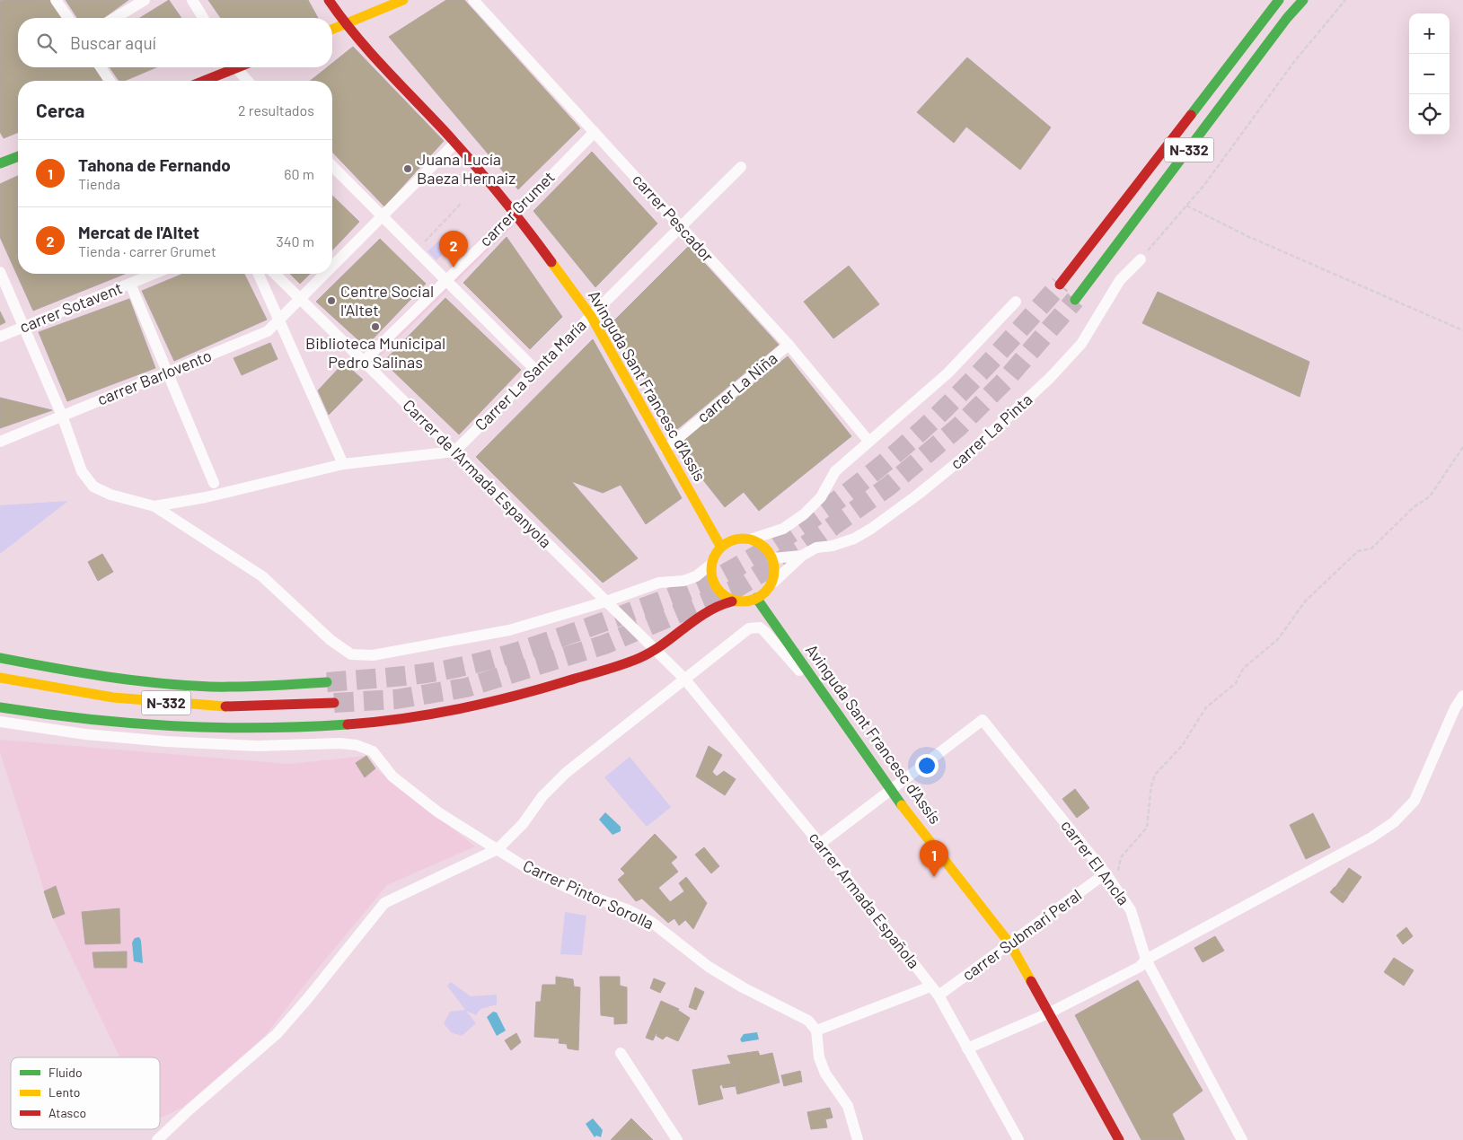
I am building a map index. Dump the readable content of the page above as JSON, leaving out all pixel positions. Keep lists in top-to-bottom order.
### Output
{
  "streets": {
    "main road": ["N-332", "Avinguda Sant Francesc d’Assís", "Avinguda Sant Francesc d'Assís"],
    "street": [
      "carrer Grumet",
      "carrer Pescador",
      "carrer Sotavent",
      "Carrer La Santa María",
      "carrer Barlovento",
      "carrer La Niña",
      "carrer La Pinta",
      "Carrer de l'Armada Espanyola",
      "carrer El Ancla",
      "Carrer Pintor Sorolla",
      "carrer Armada Española",
      "carrer Submarí Peral"
    ]
  },
  "crossings": [
    ["N-332", "carrer La Pinta"],
    ["carrer Grumet", "carrer Pescador"],
    ["carrer Grumet", "Avinguda Sant Francesc d’Assís"],
    ["carrer Grumet", "Carrer de l'Armada Espanyola"],
    ["carrer Pescador", "Carrer La Santa María"],
    ["carrer Pescador", "carrer La Niña"],
    ["Carrer La Santa María", "Avinguda Sant Francesc d’Assís"],
    ["Carrer La Santa María", "Carrer de l'Armada Espanyola"],
    ["carrer Barlovento", "Avinguda Sant Francesc d’Assís"],
    ["carrer Barlovento", "Carrer de l'Armada Espanyola"],
    ["Avinguda Sant Francesc d’Assís", "carrer La Niña"],
    ["Avinguda Sant Francesc d’Assís", "carrer La Pinta"],
    ["Avinguda Sant Francesc d’Assís", "Avinguda Sant Francesc d'Assís"],
    ["carrer La Pinta", "Avinguda Sant Francesc d'Assís"],
    ["Carrer de l'Armada Espanyola", "carrer Armada Española"],
    ["Avinguda Sant Francesc d'Assís", "carrer El Ancla"],
    ["Avinguda Sant Francesc d'Assís", "carrer Submarí Peral"],
    ["carrer El Ancla", "carrer Submarí Peral"],
    ["carrer Armada Española", "carrer Submarí Peral"]
  ],
  "places": ["Juana Lucía Baeza Hernaiz", "Centre Social l'Altet", "Biblioteca Municipal Pedro Salinas"],
  "legend": ["Fluido", "Lento", "Atasco"],
  "page": {
    "map_buttons": ["+", "−"],
    "search": "Buscar aquí",
    "heading": ["Cerca", "2 resultados"],
    "list": [
      {
        "mark": "1",
        "name": "Tahona de Fernando",
        "note": "Tienda",
        "value": "60 m"
      },
      {
        "mark": "2",
        "name": "Mercat de l'Altet",
        "note": "Tienda · carrer Grumet",
        "value": "340 m"
      }
    ],
    "pins": ["2", "1"]
  }
}
